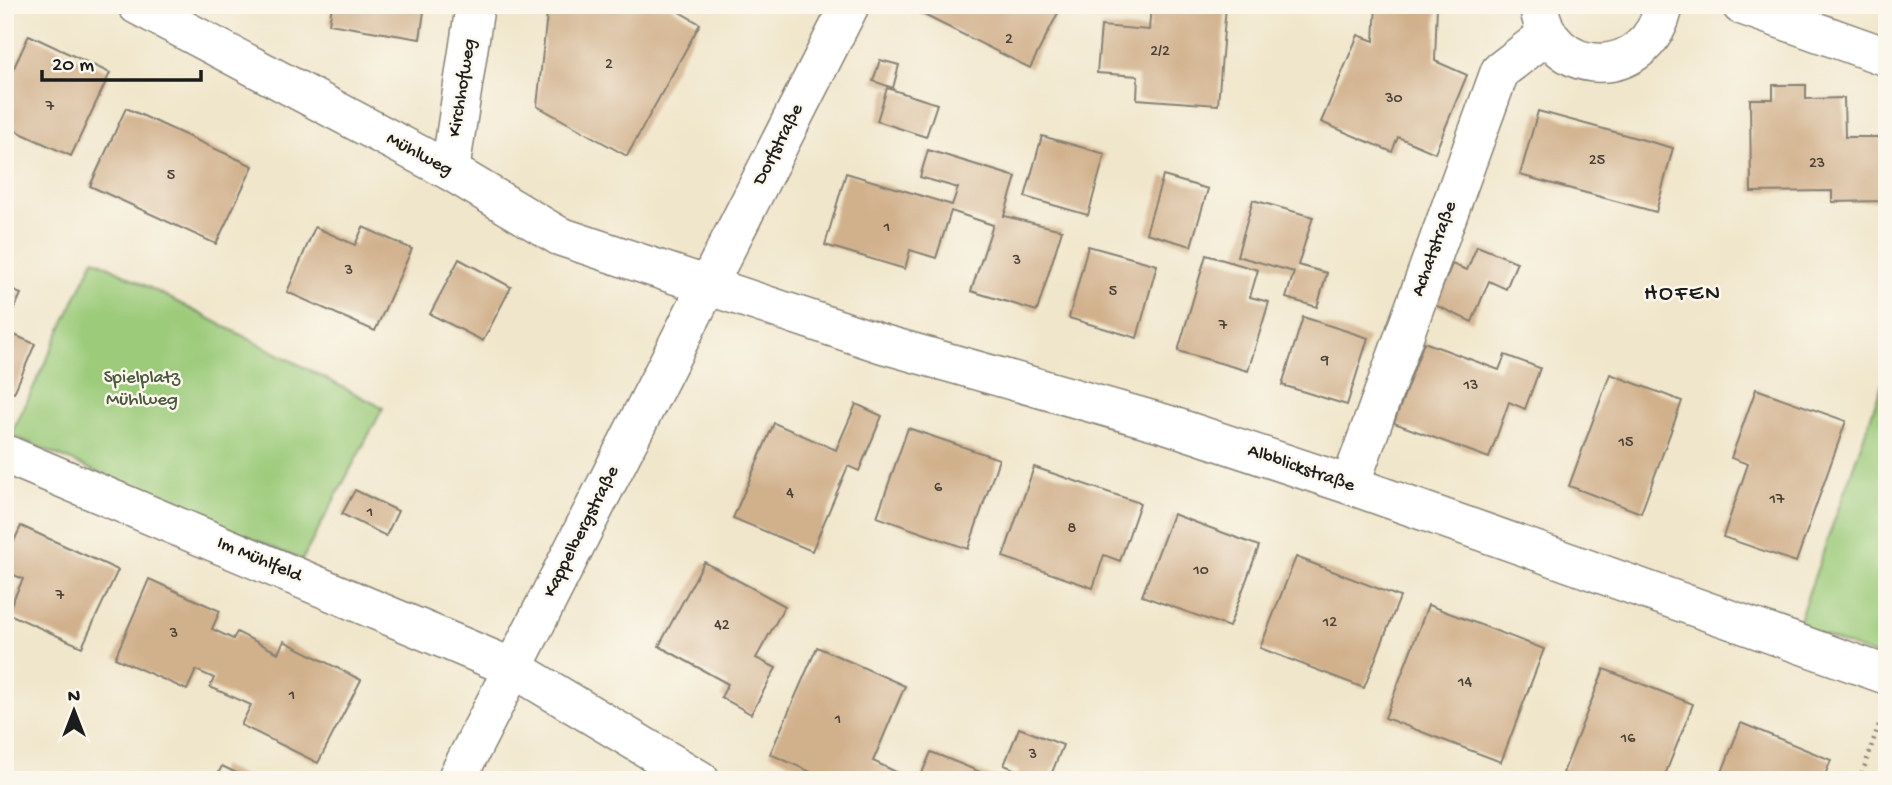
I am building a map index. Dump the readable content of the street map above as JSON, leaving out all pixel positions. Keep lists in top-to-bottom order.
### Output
{
  "streets": {
    "street": [
      "Kirchhofweg",
      "Dorfstraße",
      "Mühlweg",
      "Achatstraße",
      "Albblickstraße",
      "Kappelbergstraße",
      "Im Mühlfeld"
    ]
  },
  "crossings": [
    ["Kirchhofweg", "Mühlweg"],
    ["Dorfstraße", "Mühlweg"],
    ["Dorfstraße", "Albblickstraße"],
    ["Dorfstraße", "Kappelbergstraße"],
    ["Mühlweg", "Albblickstraße"],
    ["Mühlweg", "Kappelbergstraße"],
    ["Achatstraße", "Albblickstraße"],
    ["Albblickstraße", "Kappelbergstraße"],
    ["Kappelbergstraße", "Im Mühlfeld"]
  ],
  "districts": ["HOFEN"],
  "parks": ["Spielplatz Mühlweg"],
  "house_numbers": [
    "2",
    "2/2",
    "2",
    "30",
    "7",
    "25",
    "23",
    "5",
    "1",
    "3",
    "3",
    "5",
    "7",
    "9",
    "13",
    "15",
    "6",
    "4",
    "17",
    "1",
    "8",
    "10",
    "7",
    "12",
    "42",
    "3",
    "14",
    "1",
    "1",
    "16",
    "3"
  ],
  "scale_bar": "20 m",
  "north": "top"
}
